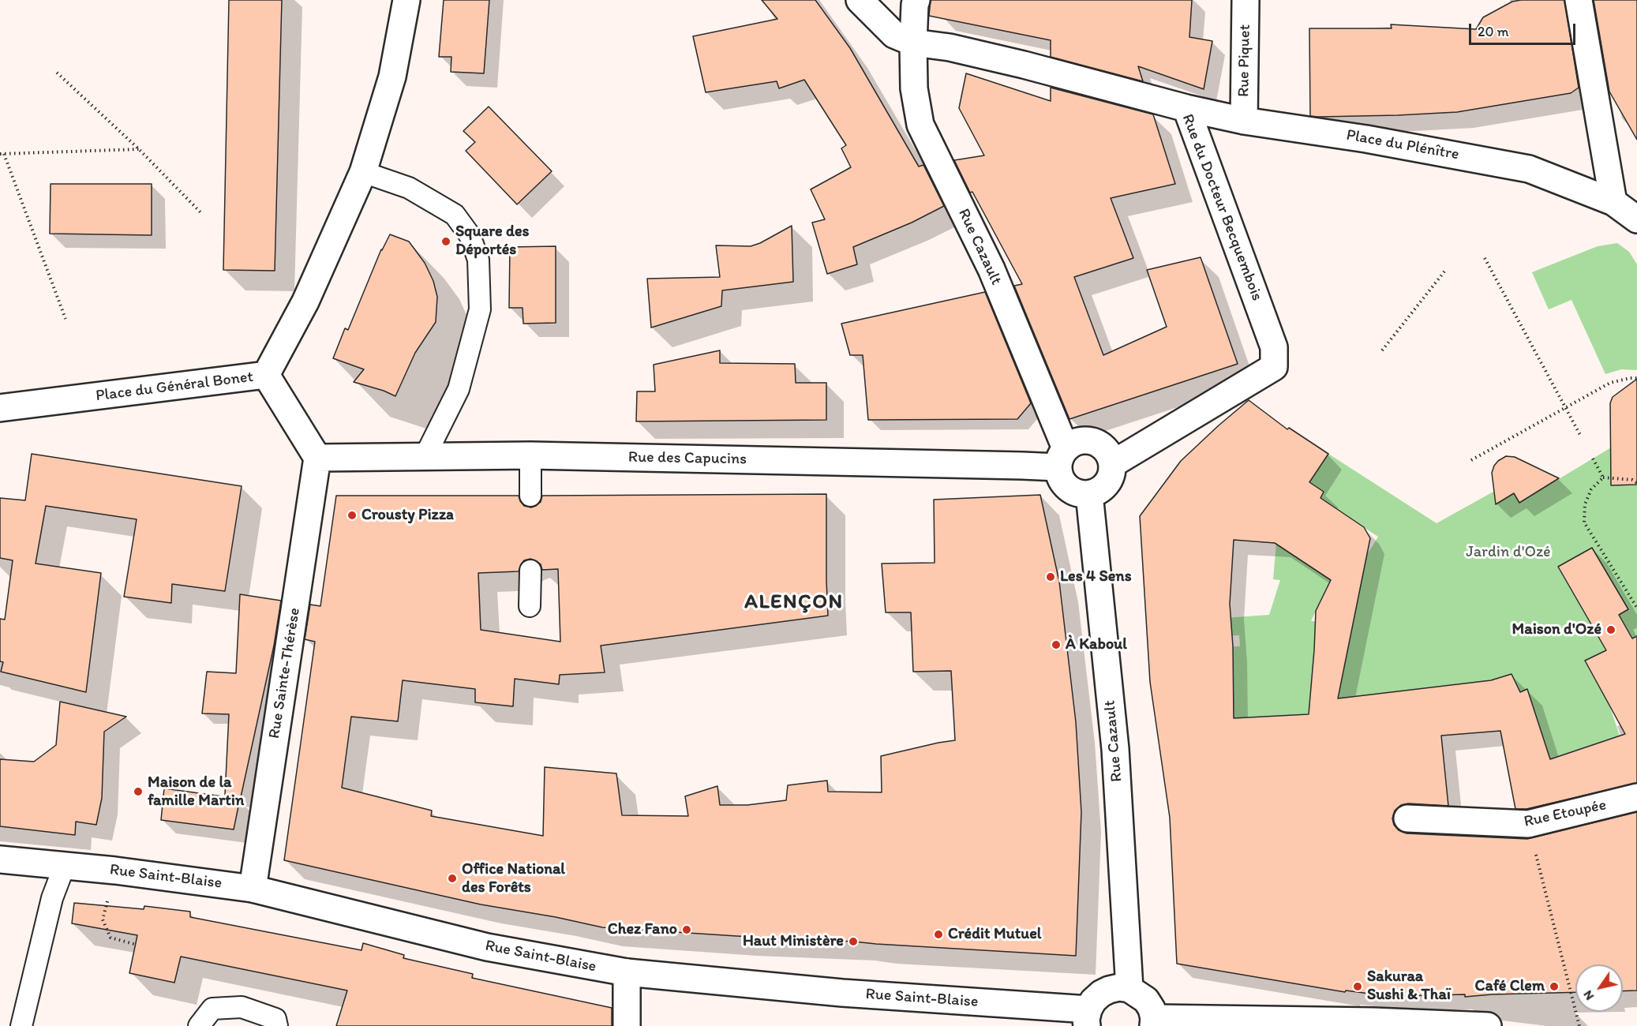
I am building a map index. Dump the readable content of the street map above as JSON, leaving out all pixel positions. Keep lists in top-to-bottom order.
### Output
{
  "streets": {
    "street": [
      "Rue Piquet",
      "Place du Plénître",
      "Rue du Docteur Becquembois",
      "Rue Cazault",
      "Place du Général Bonet",
      "Rue des Capucins",
      "Rue Sainte-Thérèse",
      "Rue Etoupée",
      "Rue Saint-Blaise"
    ]
  },
  "crossings": [
    ["Rue Piquet", "Place du Plénître"],
    ["Place du Plénître", "Rue du Docteur Becquembois"],
    ["Rue du Docteur Becquembois", "Rue Cazault"],
    ["Rue du Docteur Becquembois", "Rue des Capucins"],
    ["Rue Cazault", "Rue des Capucins"],
    ["Rue des Capucins", "Rue Sainte-Thérèse"],
    ["Rue Sainte-Thérèse", "Rue Saint-Blaise"]
  ],
  "districts": ["ALENÇON"],
  "parks": ["Jardin d'Ozé"],
  "places": [
    "Square des Déportés",
    "Crousty Pizza",
    "Les 4 Sens",
    "Maison d'Ozé",
    "À Kaboul",
    "Maison de la famille Martin",
    "Office National des Forêts",
    "Chez Fano",
    "Crédit Mutuel",
    "Haut Ministère",
    "Sakuraa Sushi & Thaï",
    "Café Clem"
  ],
  "scale_bar": "20 m",
  "north": "bottom left"
}
